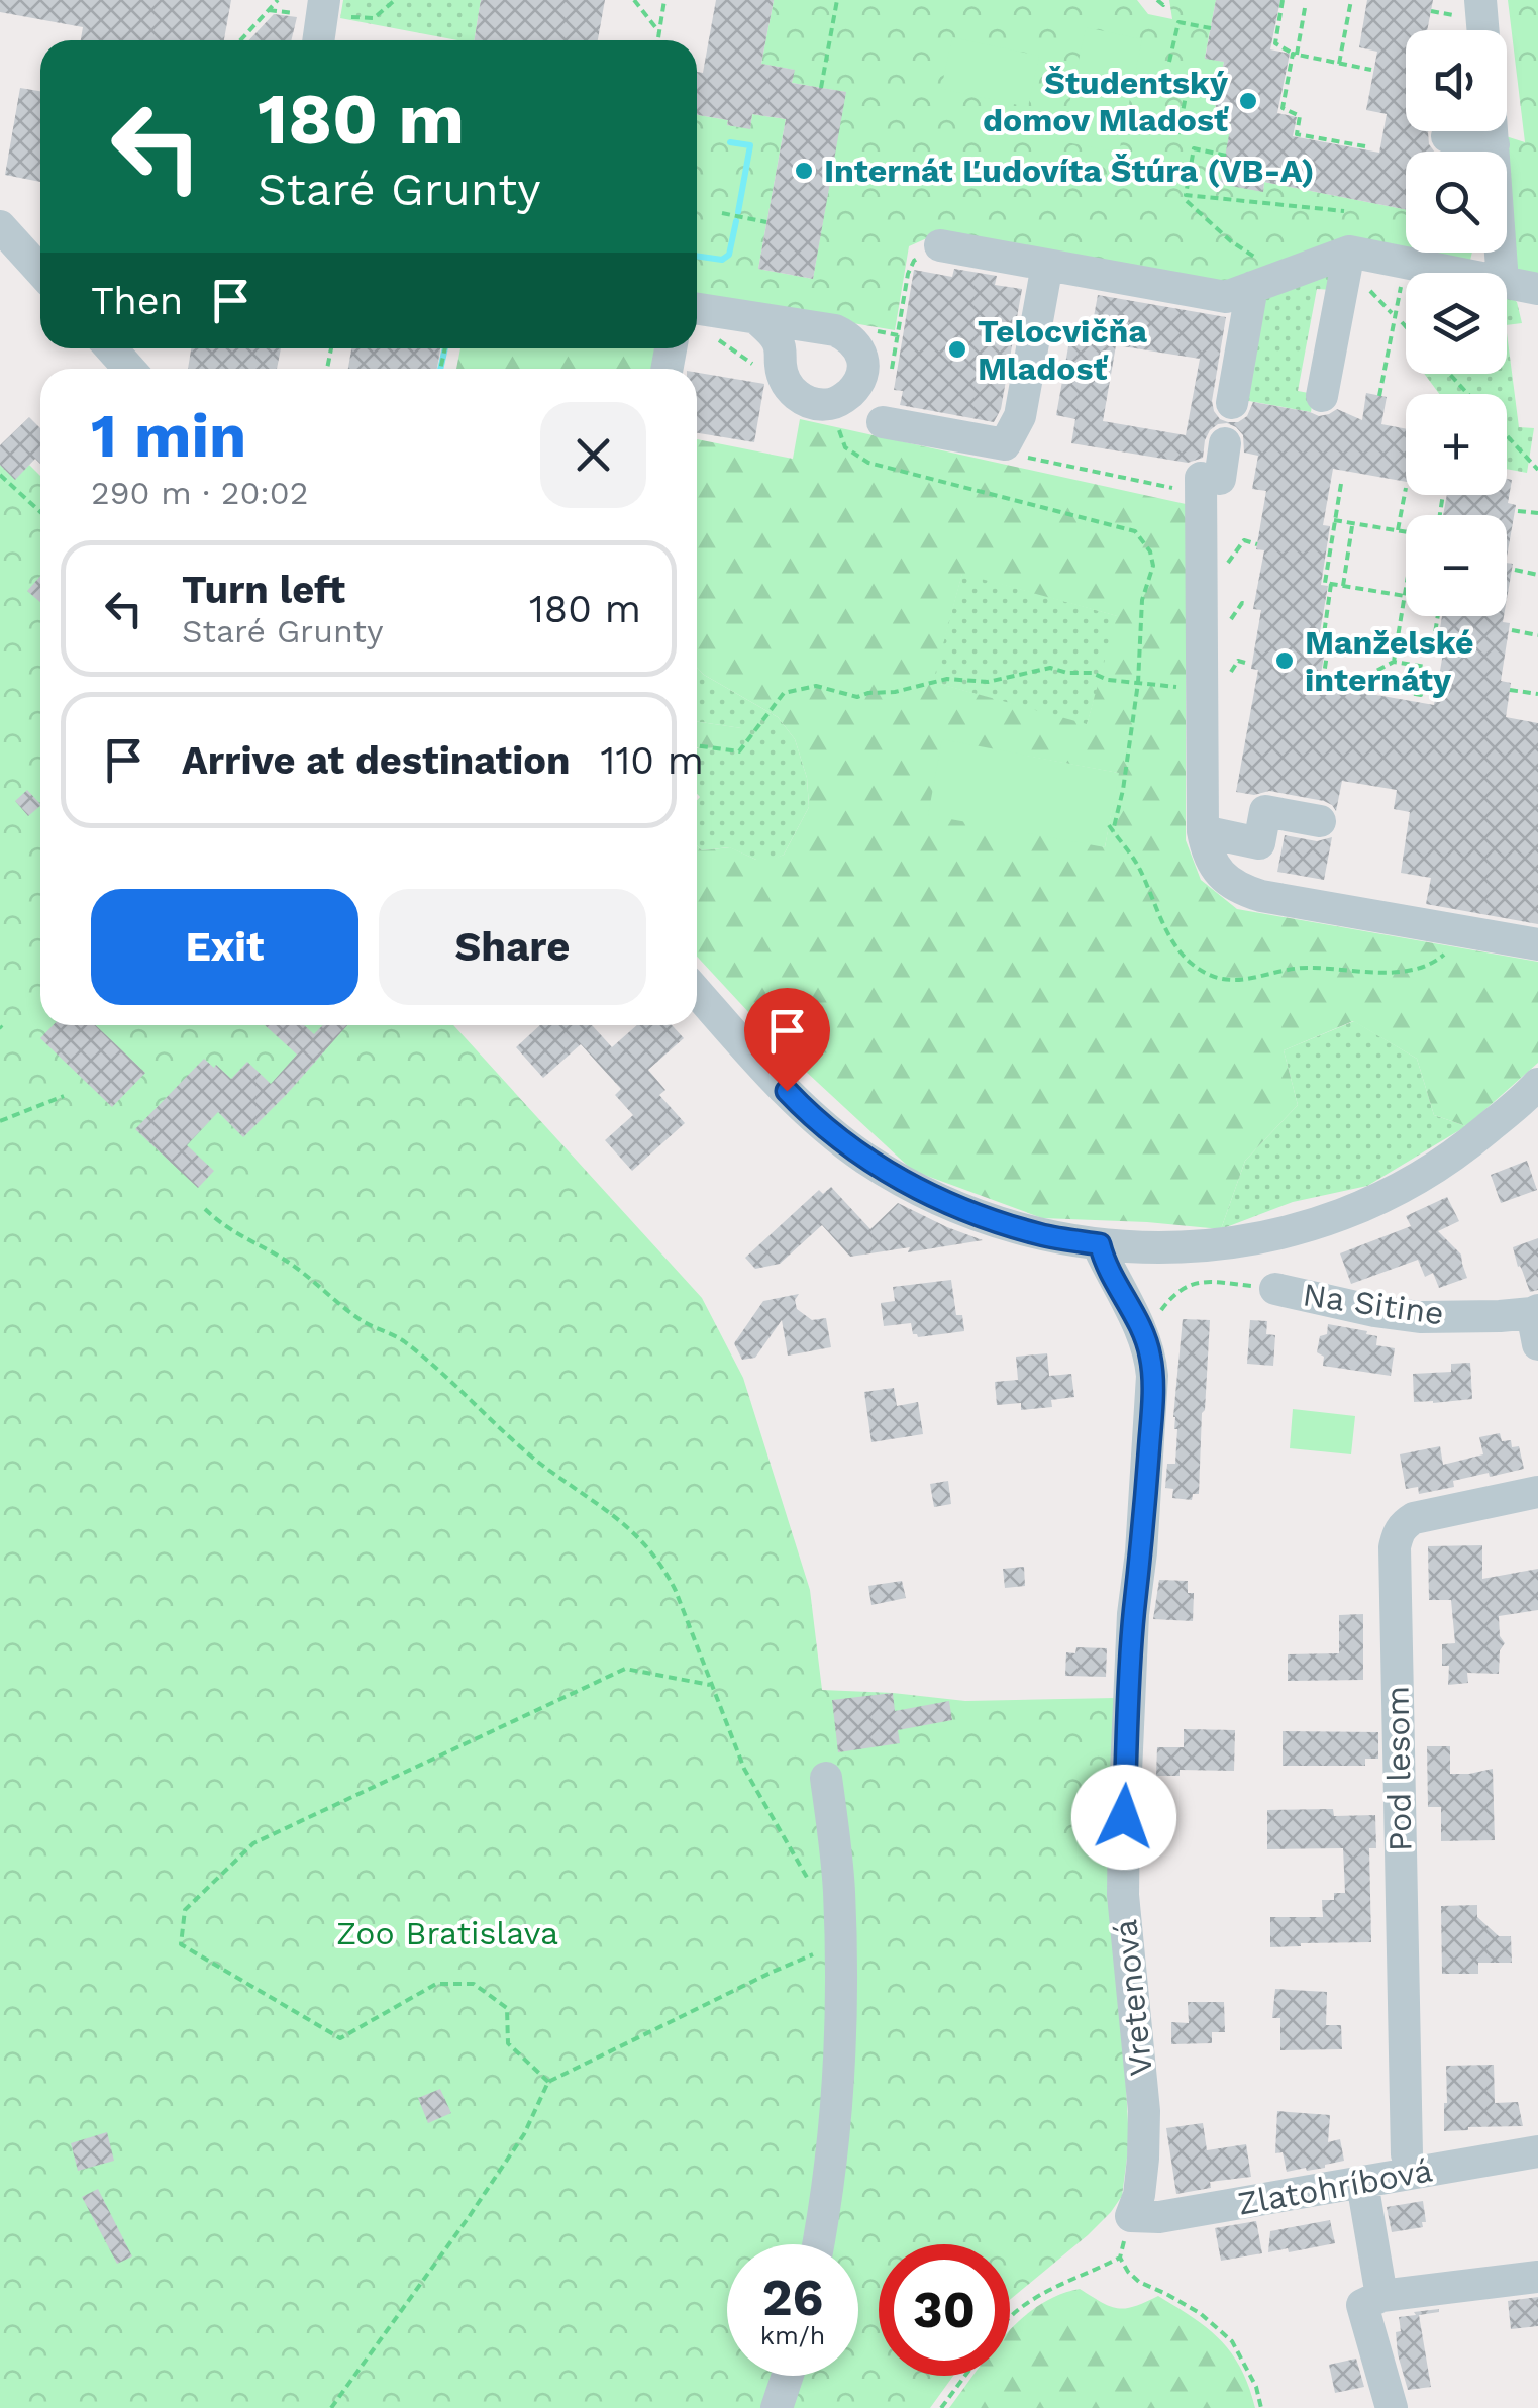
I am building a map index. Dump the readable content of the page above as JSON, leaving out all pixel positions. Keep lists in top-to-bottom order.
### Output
{
  "streets": {
    "street": [
      "Na Sitine",
      "Pod lesom",
      "Vretenová",
      "Zlatohríbová"
    ]
  },
  "crossings": [
    ["Vretenová", "Zlatohríbová"]
  ],
  "parks": ["Zoo Bratislava"],
  "places": [
    "Študentský domov Mladosť",
    "Internát Ľudovíta Štúra (VB-A)",
    "Telocvičňa Mladosť",
    "Manželské internáty"
  ],
  "page": {
    "map_buttons": ["+", "−"],
    "turn": ["180 m", "Staré Grunty"],
    "then": "Then",
    "heading": ["1 min", "290 m · 20:02"],
    "list": [
      {
        "name": "Turn left",
        "note": "Staré Grunty",
        "value": "180 m"
      },
      {
        "name": "Arrive at destination",
        "value": "110 m"
      }
    ],
    "buttons": ["Exit", "Share"],
    "speed": "26 km/h",
    "limit": "30"
  }
}
